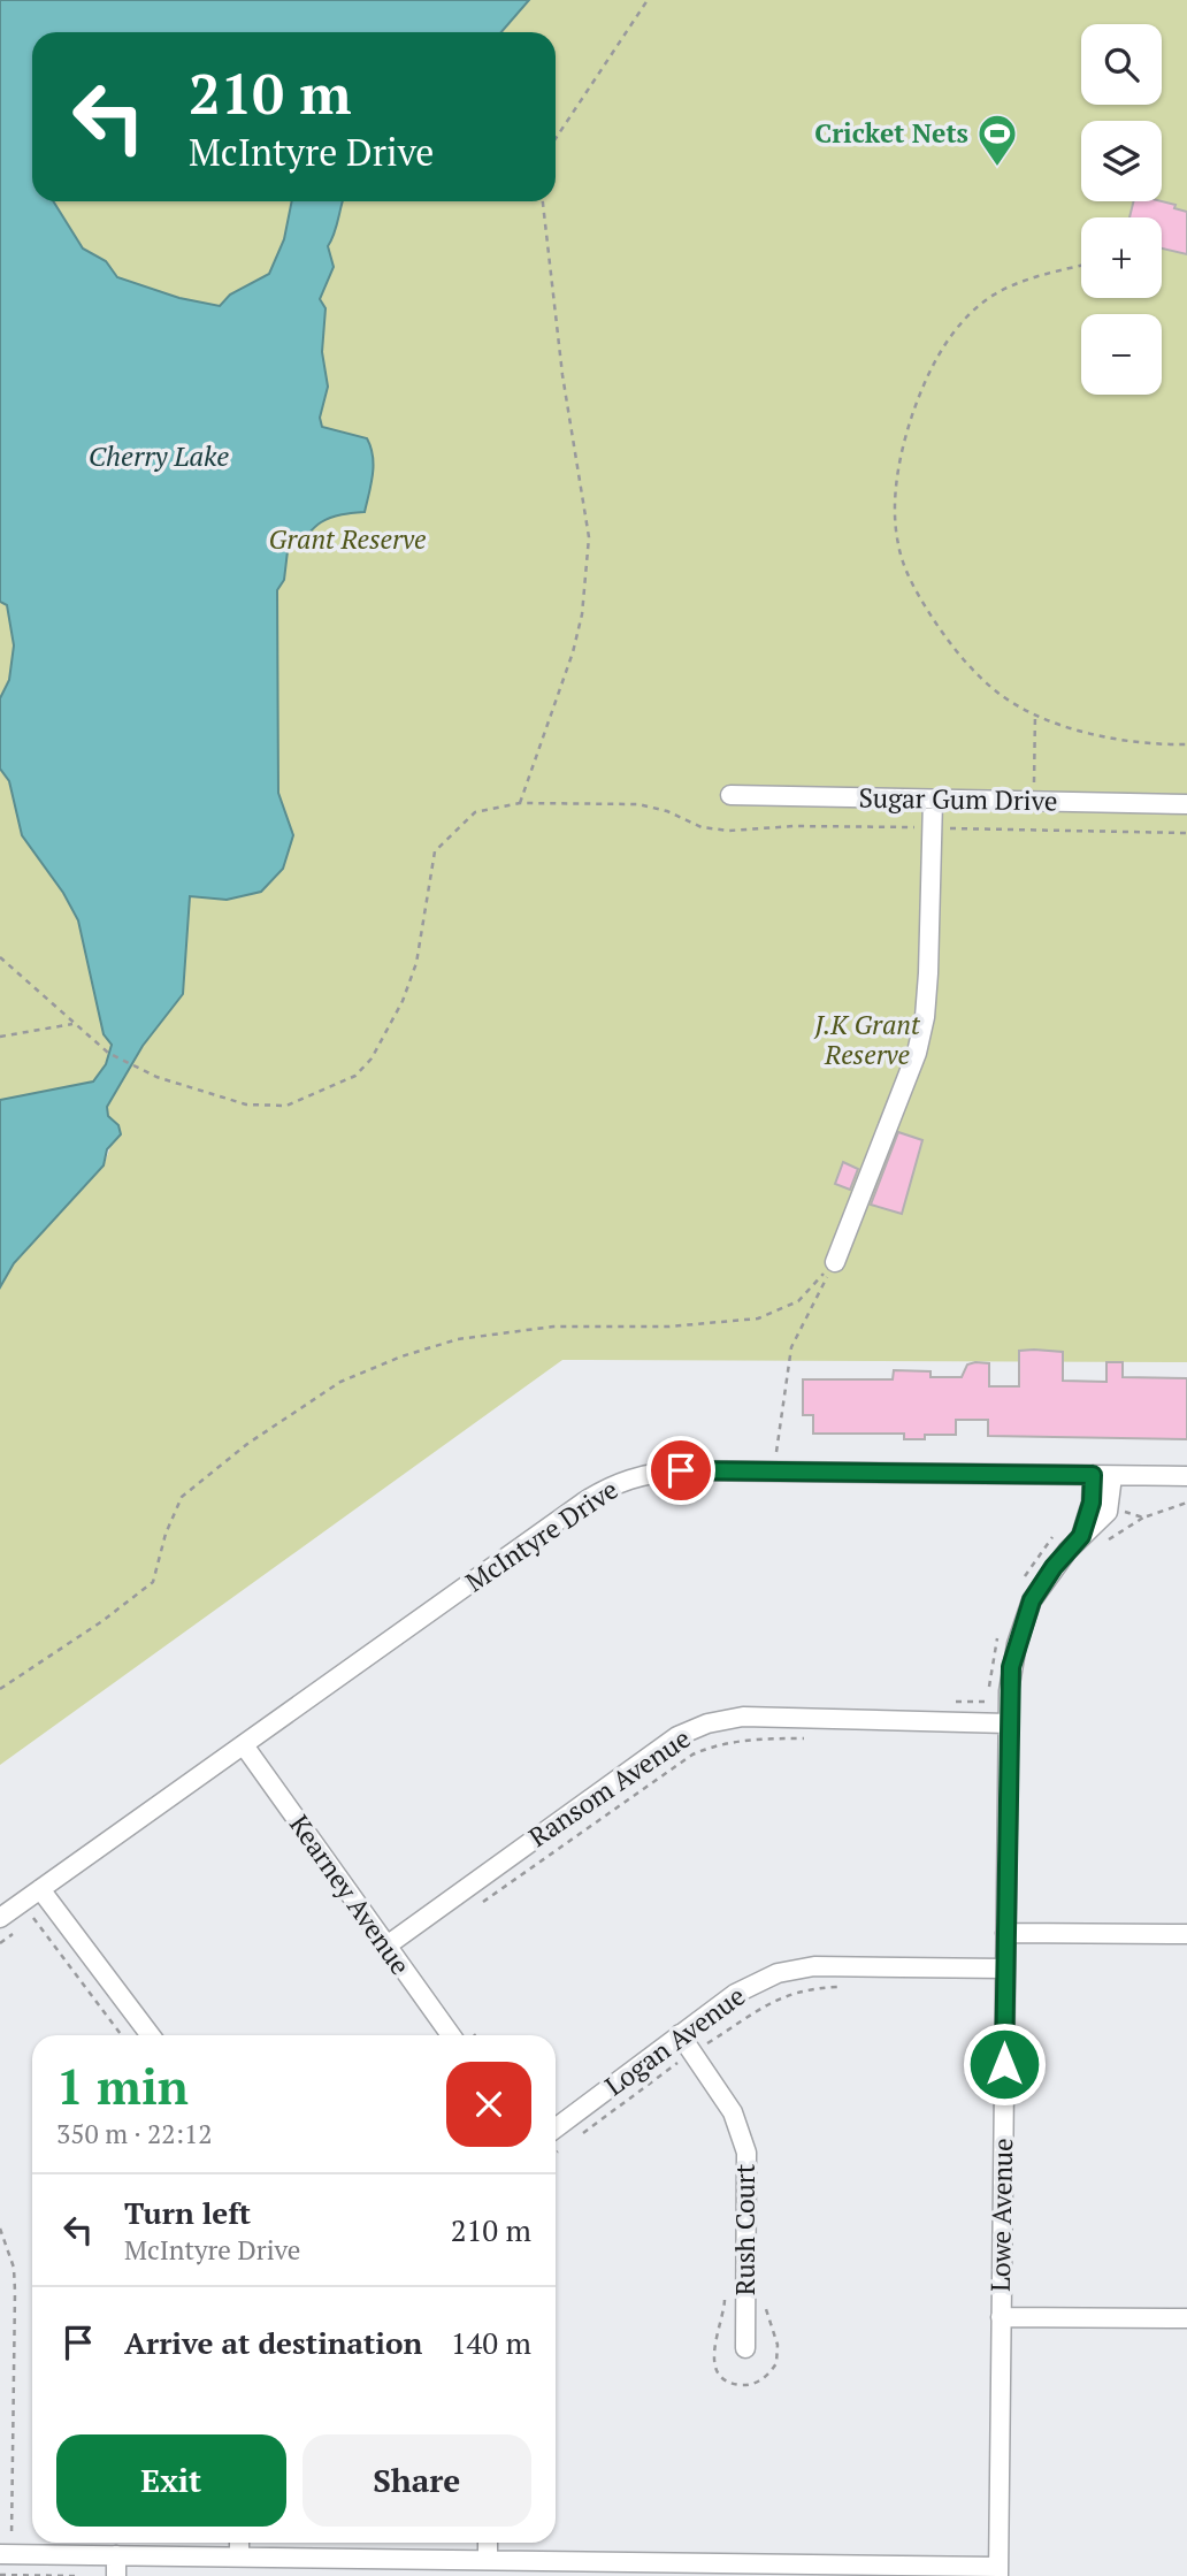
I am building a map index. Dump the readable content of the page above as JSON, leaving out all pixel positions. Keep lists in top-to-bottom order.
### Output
{
  "streets": {
    "street": [
      "Sugar Gum Drive",
      "McIntyre Drive",
      "Ransom Avenue",
      "Kearney Avenue",
      "Logan Avenue",
      "Lowe Avenue",
      "Rush Court"
    ]
  },
  "crossings": [
    ["McIntyre Drive", "Kearney Avenue"],
    ["McIntyre Drive", "Lowe Avenue"],
    ["Ransom Avenue", "Kearney Avenue"],
    ["Ransom Avenue", "Lowe Avenue"],
    ["Logan Avenue", "Lowe Avenue"],
    ["Logan Avenue", "Rush Court"]
  ],
  "water": ["Cherry Lake"],
  "parks": ["Grant Reserve", "J.K Grant Reserve"],
  "places": {
    "sports": ["Cricket Nets"]
  },
  "page": {
    "map_buttons": ["+", "−"],
    "turn": ["210 m", "McIntyre Drive"],
    "heading": ["1 min", "350 m · 22:12"],
    "list": [
      {
        "name": "Turn left",
        "note": "McIntyre Drive",
        "value": "210 m"
      },
      {
        "name": "Arrive at destination",
        "value": "140 m"
      }
    ],
    "buttons": ["Exit", "Share"]
  }
}
